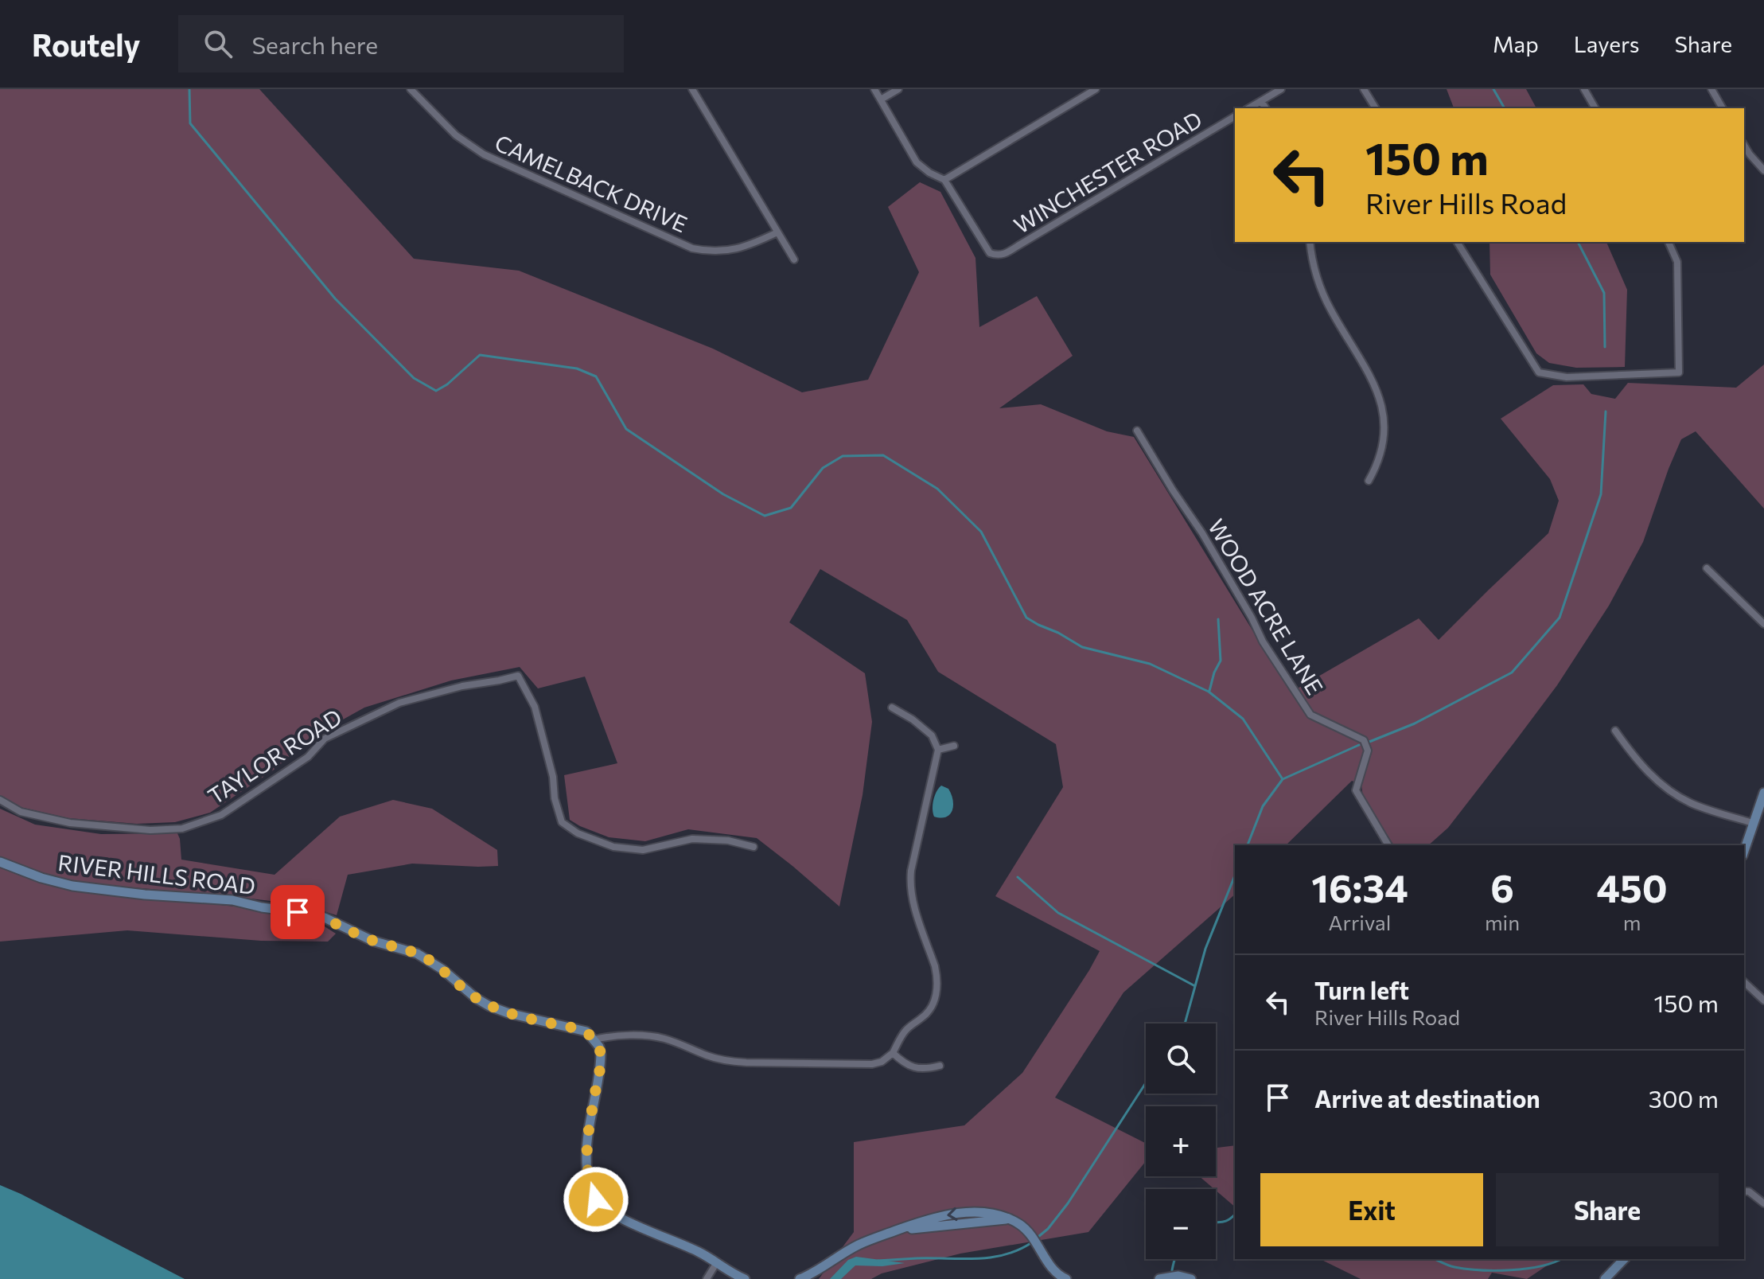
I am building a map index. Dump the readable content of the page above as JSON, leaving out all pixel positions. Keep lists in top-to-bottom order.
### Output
{
  "streets": {
    "street": [
      "WINCHESTER ROAD",
      "CAMELBACK DRIVE",
      "WOOD ACRE LANE",
      "TAYLOR ROAD",
      "RIVER HILLS ROAD"
    ]
  },
  "page": {
    "header": "Routely",
    "search": "Search here",
    "nav": ["Map", "Layers", "Share"],
    "turn": ["150 m", "River Hills Road"],
    "eta": [
      "16:34",
      "Arrival",
      "6",
      "min",
      "450",
      "m"
    ],
    "list": [
      {
        "name": "Turn left",
        "note": "River Hills Road",
        "value": "150 m"
      },
      {
        "name": "Arrive at destination",
        "value": "300 m"
      }
    ],
    "map_buttons": ["+", "−"],
    "buttons": ["Exit", "Share"]
  }
}
